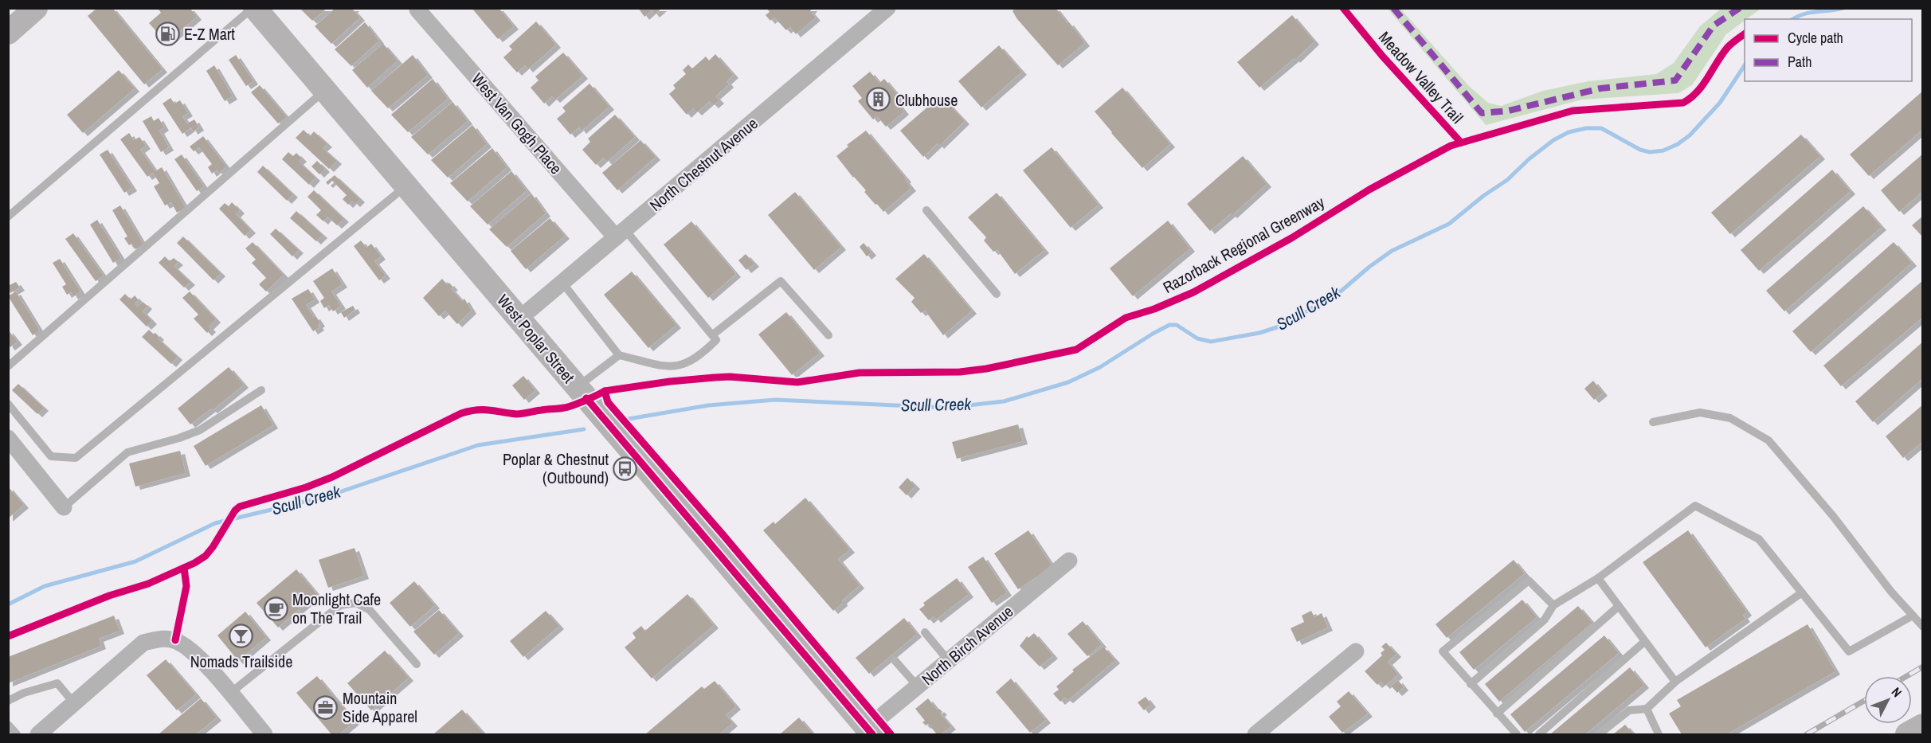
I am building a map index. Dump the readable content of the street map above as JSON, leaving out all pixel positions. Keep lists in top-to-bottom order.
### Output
{
  "streets": {
    "street": [
      "West Van Gogh Place",
      "North Chestnut Avenue",
      "West Poplar Street",
      "North Birch Avenue"
    ],
    "cycle path": ["Meadow Valley Trail", "Razorback Regional Greenway"]
  },
  "crossings": [
    ["West Van Gogh Place", "North Chestnut Avenue"],
    ["North Chestnut Avenue", "West Poplar Street"],
    ["West Poplar Street", "North Birch Avenue"]
  ],
  "water": ["Scull Creek"],
  "places": {
    "fuel station": ["E-Z Mart"],
    "building": ["Clubhouse"],
    "bus stop": ["Poplar & Chestnut (Outbound)"],
    "cafe": ["Moonlight Cafe on The Trail"],
    "bar": ["Nomads Trailside"],
    "office": ["Mountain Side Apparel"]
  },
  "legend": ["Cycle path", "Path"],
  "north": "top right"
}
